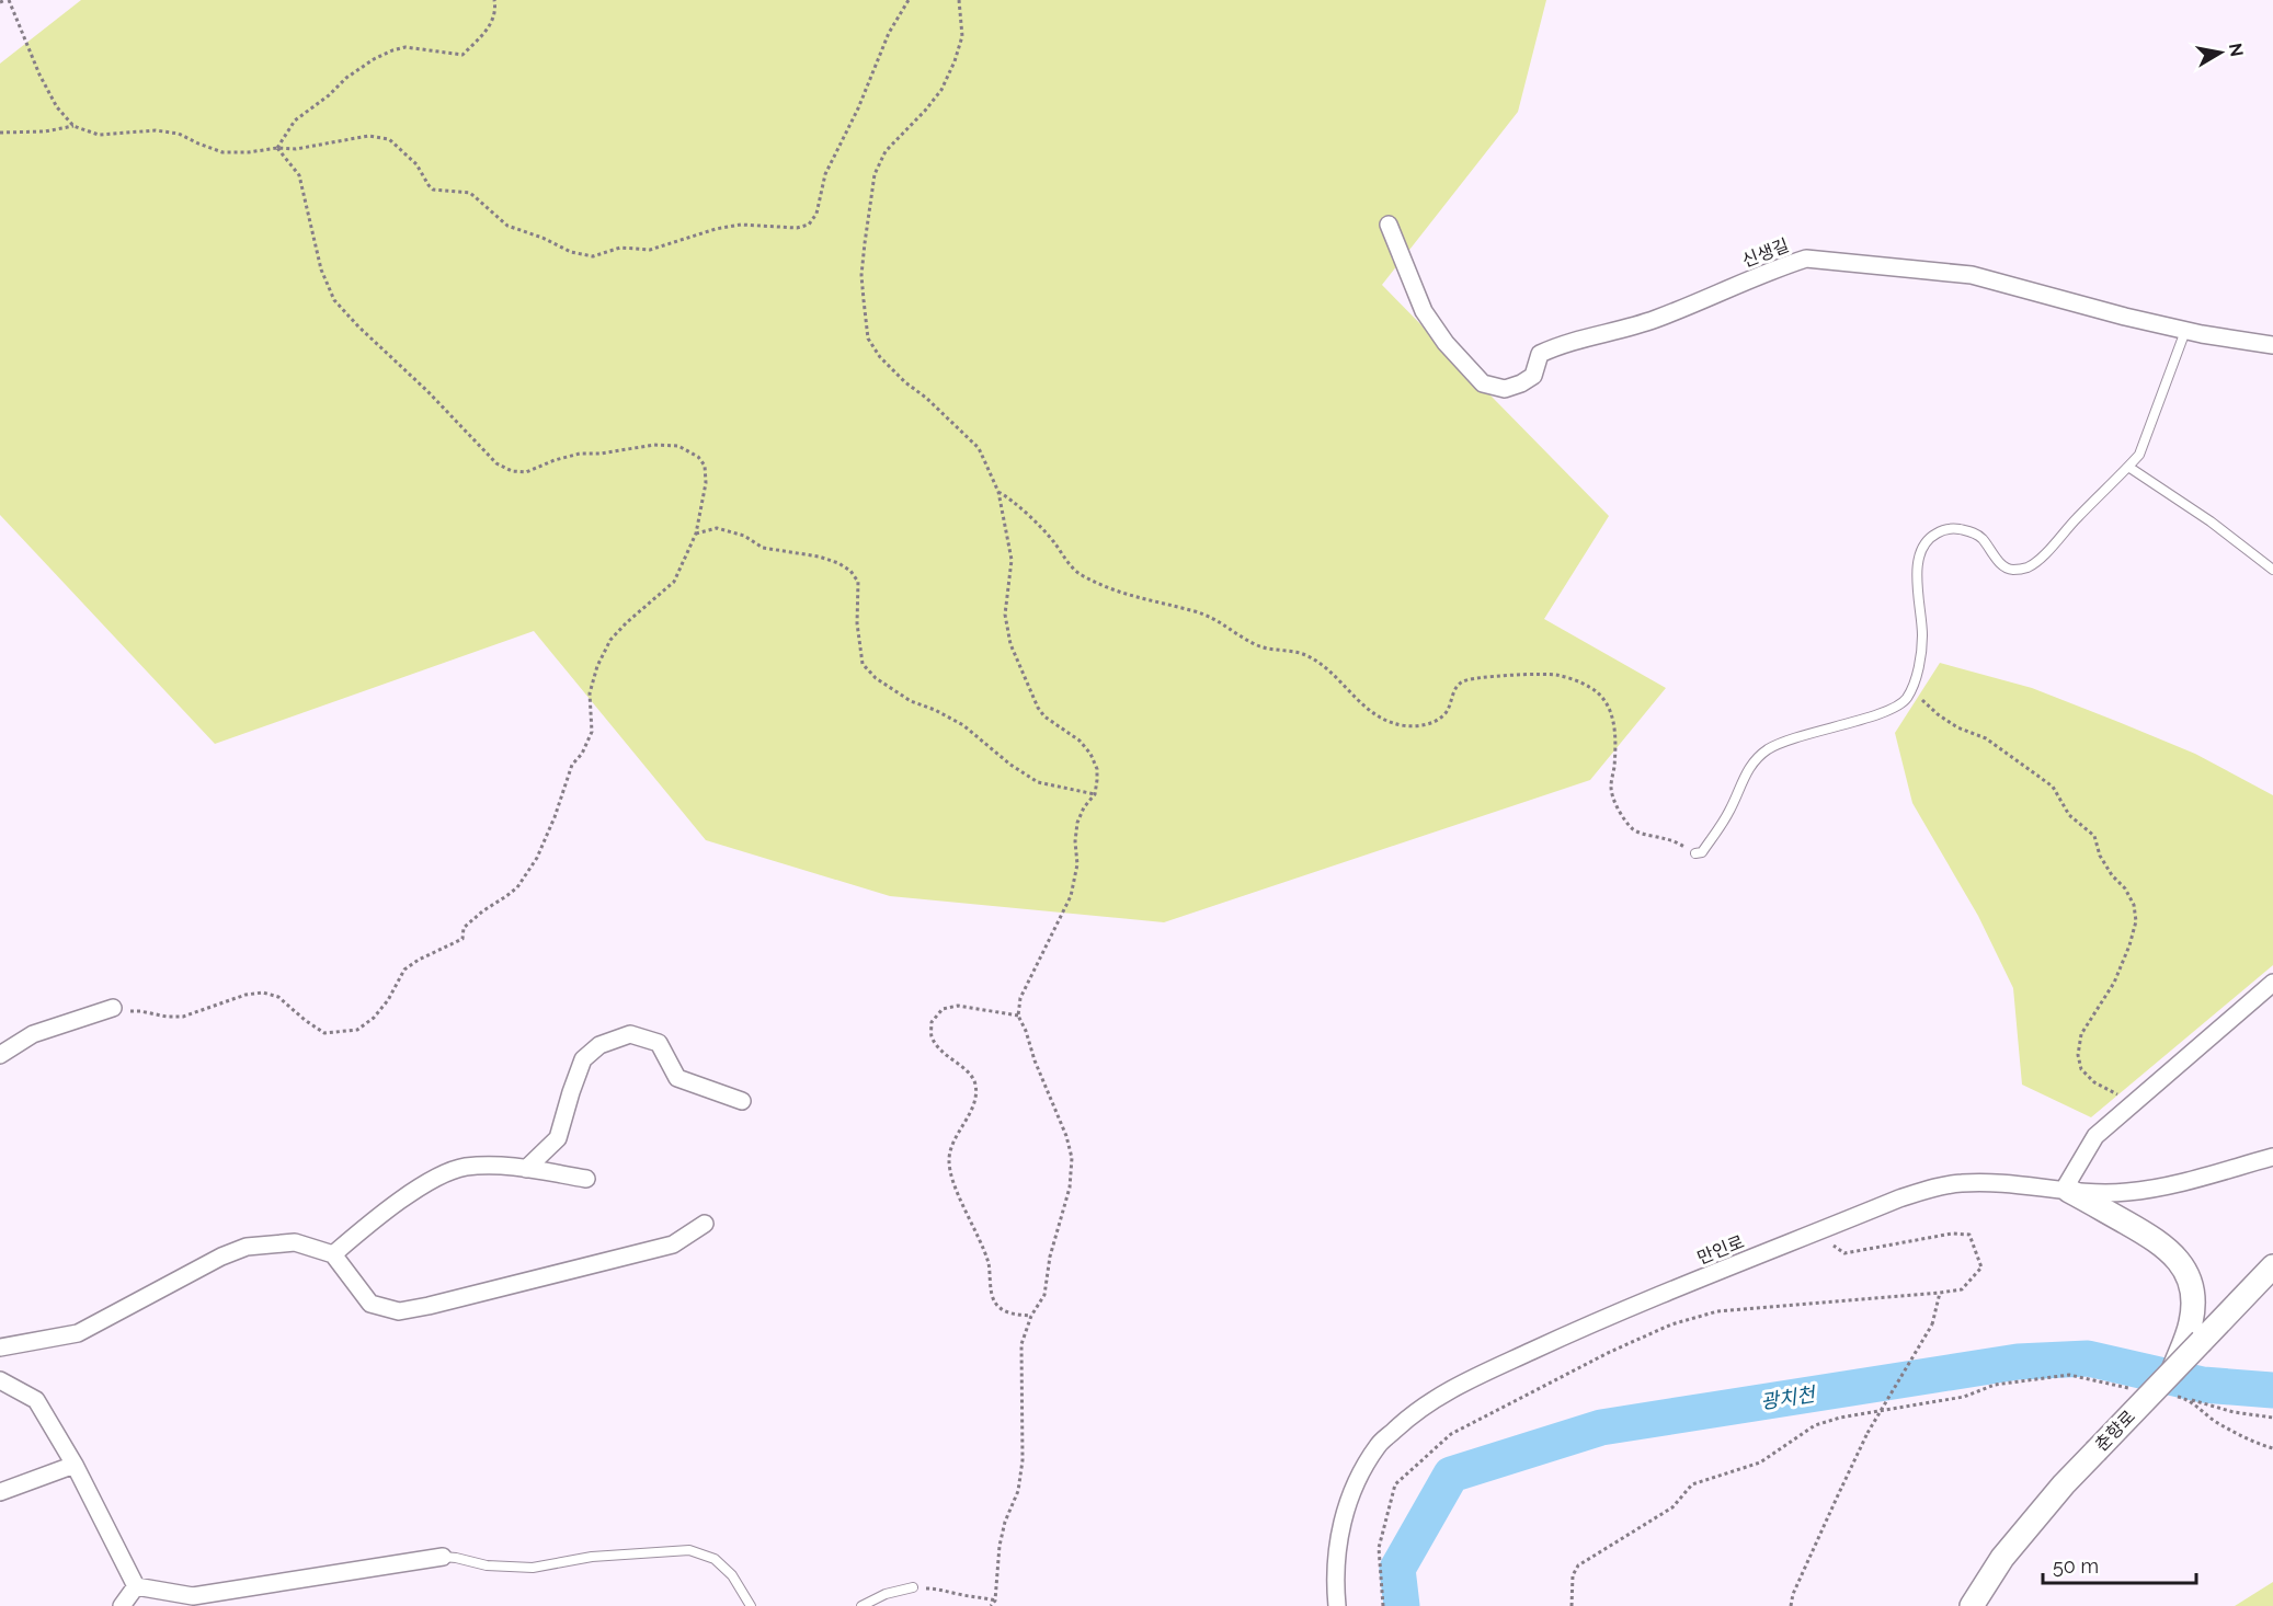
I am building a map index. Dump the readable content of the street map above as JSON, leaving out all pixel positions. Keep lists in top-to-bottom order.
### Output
{
  "streets": {
    "street": ["신생길", "만인로", "춘향로"]
  },
  "water": ["광치천"],
  "scale_bar": "50 m",
  "north": "right"
}
